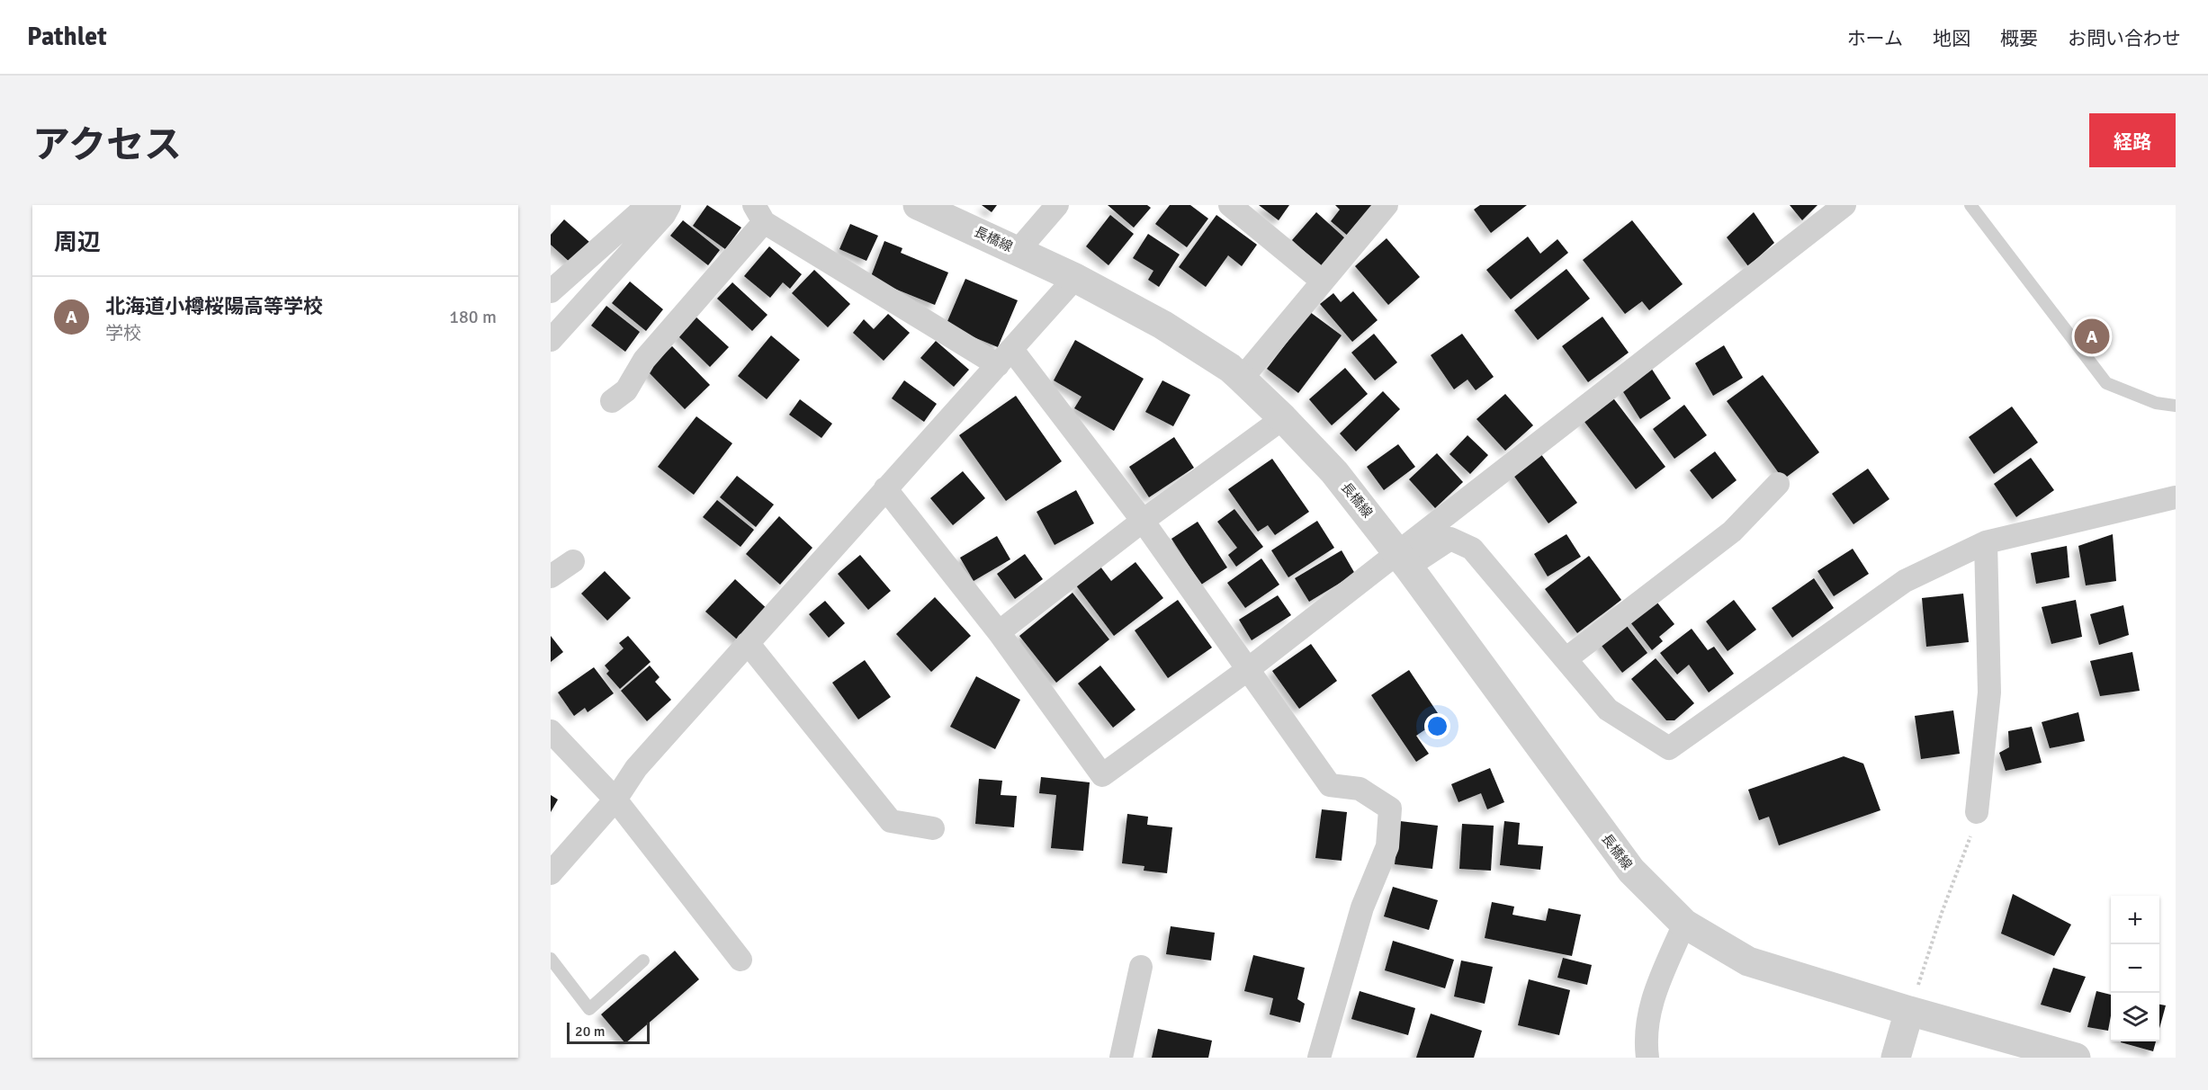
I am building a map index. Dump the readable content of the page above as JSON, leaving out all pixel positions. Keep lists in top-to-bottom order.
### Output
{
  "streets": {
    "street": ["長橋線"]
  },
  "scale_bar": "20 m",
  "page": {
    "header": "Pathlet",
    "nav": [
      "ホーム",
      "地図",
      "概要",
      "お問い合わせ"
    ],
    "title": "アクセス",
    "buttons": "経路",
    "heading": "周辺",
    "list": [
      {
        "mark": "A",
        "name": "北海道小樽桜陽高等学校",
        "note": "学校",
        "value": "180 m"
      }
    ],
    "pins": "A",
    "map_buttons": ["+", "−"],
    "scale": "20 m"
  }
}
